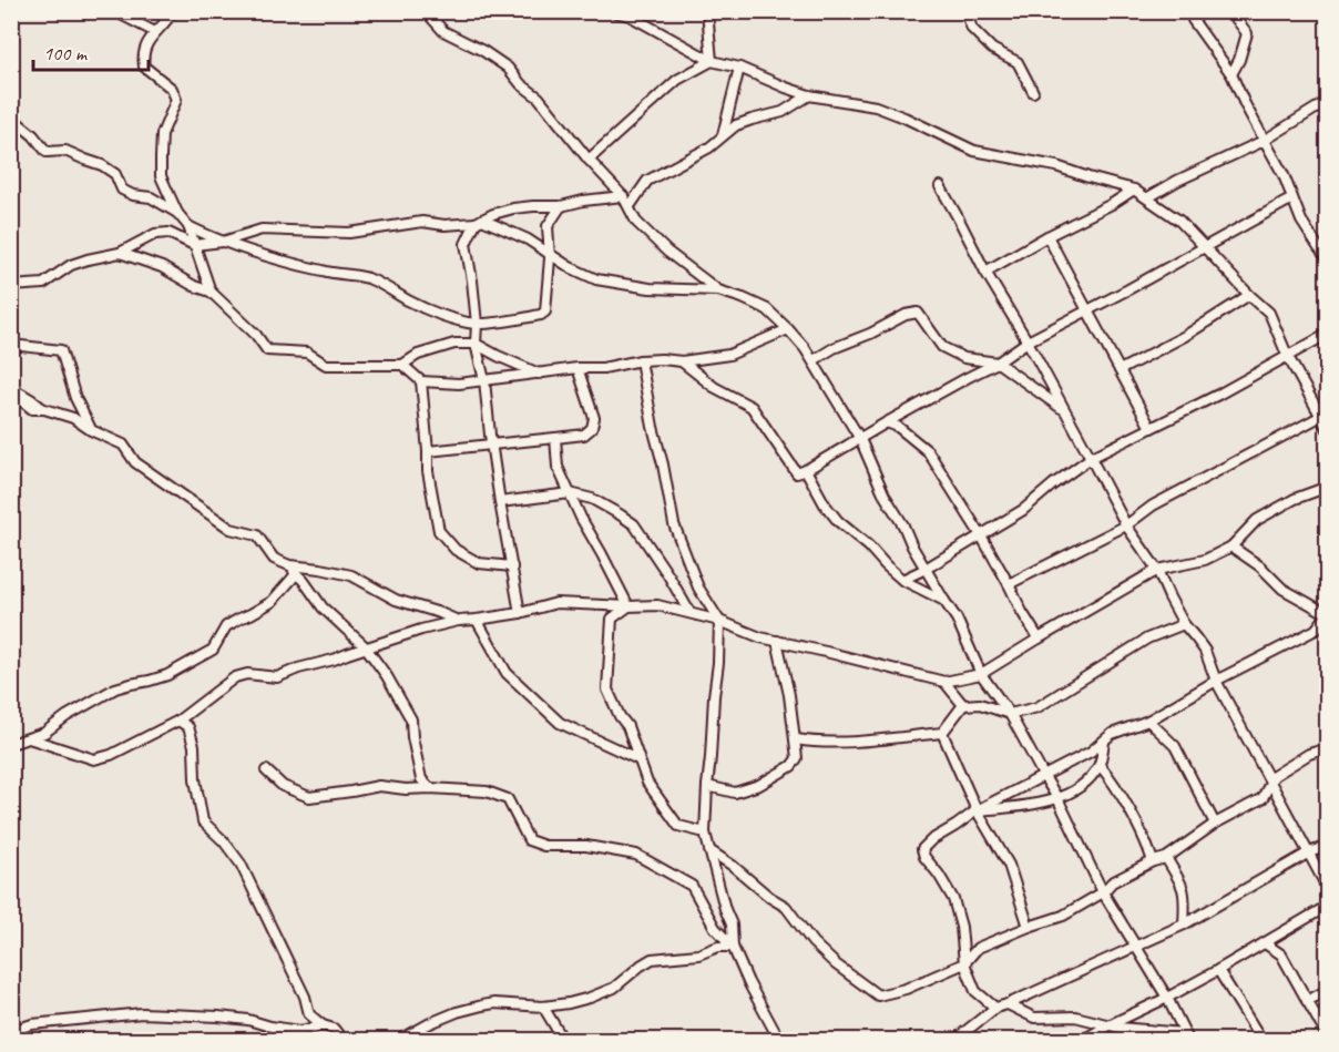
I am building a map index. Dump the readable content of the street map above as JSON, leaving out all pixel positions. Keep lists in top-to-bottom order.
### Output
{
  "scale_bar": "100 m"
}
